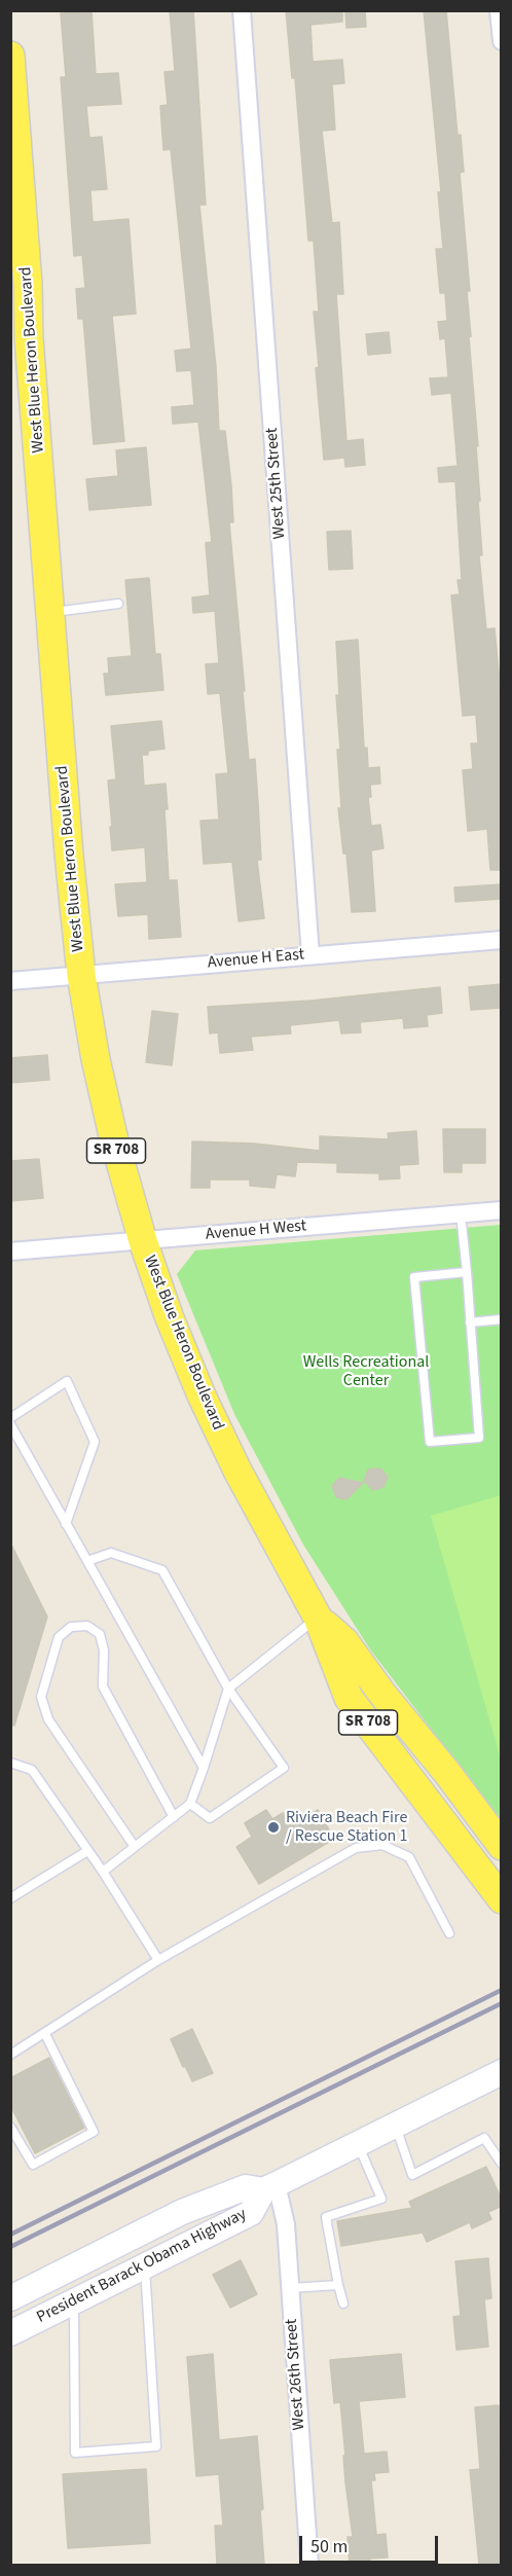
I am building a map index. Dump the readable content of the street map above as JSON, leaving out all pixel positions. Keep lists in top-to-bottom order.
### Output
{
  "streets": {
    "main road": ["West Blue Heron Boulevard", "SR 708", "President Barack Obama Highway"],
    "street": [
      "West 25th Street",
      "Avenue H East",
      "Avenue H West",
      "West 26th Street"
    ]
  },
  "crossings": [
    ["West Blue Heron Boulevard", "Avenue H East"],
    ["West Blue Heron Boulevard", "Avenue H West"],
    ["West 25th Street", "Avenue H East"],
    ["President Barack Obama Highway", "West 26th Street"]
  ],
  "parks": ["Wells Recreational Center"],
  "places": ["Riviera Beach Fire / Rescue Station 1"],
  "scale_bar": "50 m"
}
